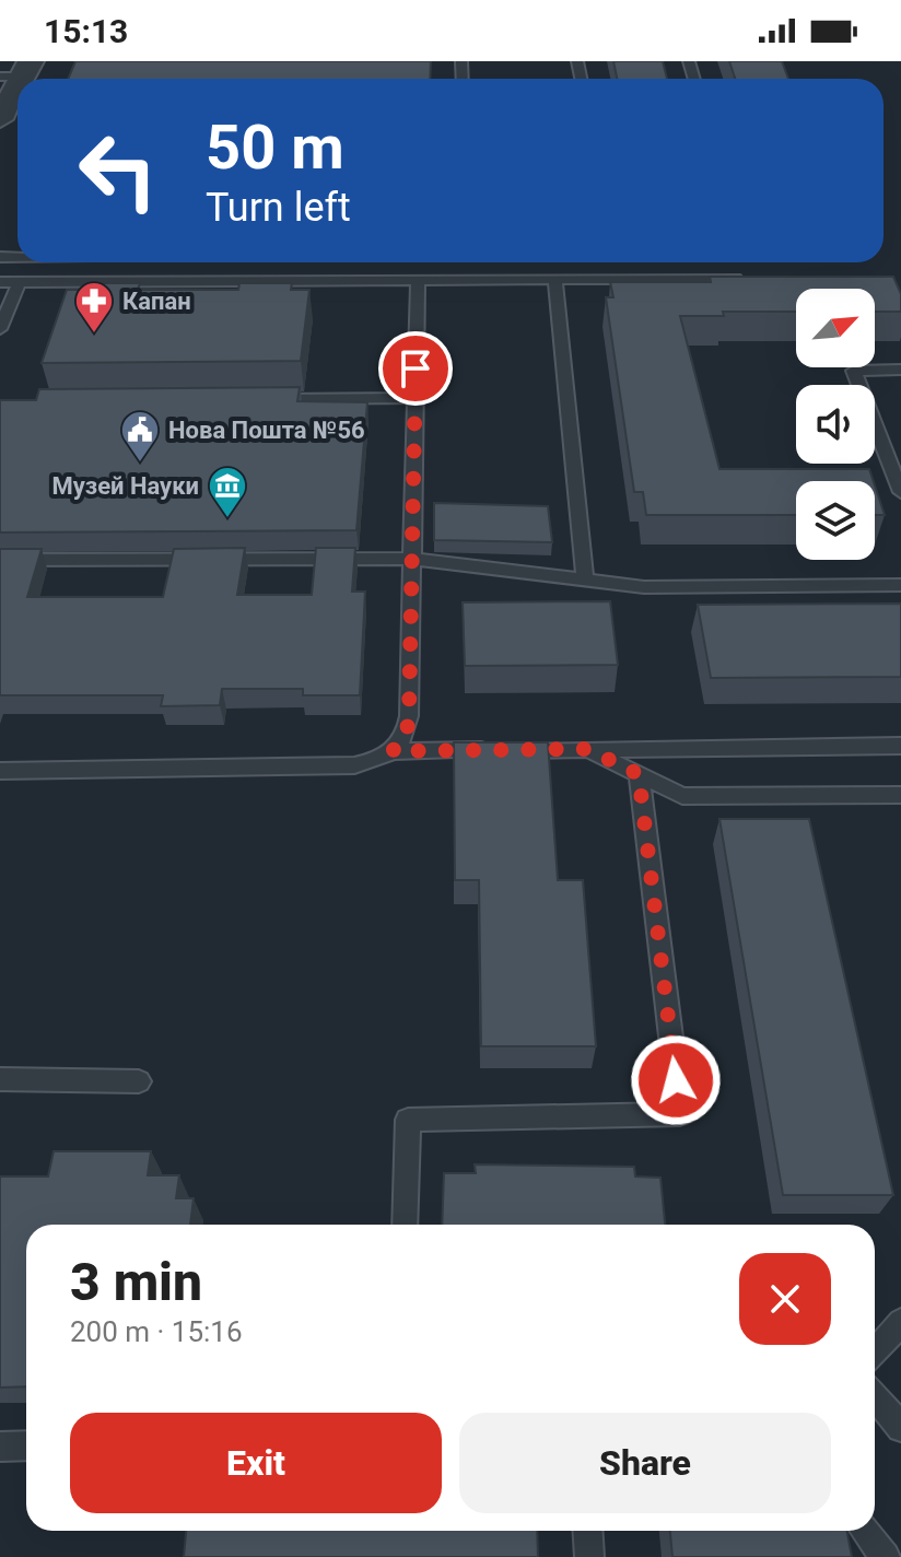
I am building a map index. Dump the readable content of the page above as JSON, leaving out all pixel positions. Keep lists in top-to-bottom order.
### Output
{
  "places": {
    "pharmacy": ["Капан"],
    "public building": ["Нова Пошта №56"],
    "museum": ["Музей Науки"]
  },
  "north": "top right",
  "page": {
    "status": "15:13",
    "turn": ["50 m", "Turn left"],
    "heading": ["3 min", "200 m · 15:16"],
    "buttons": ["Exit", "Share"]
  }
}
